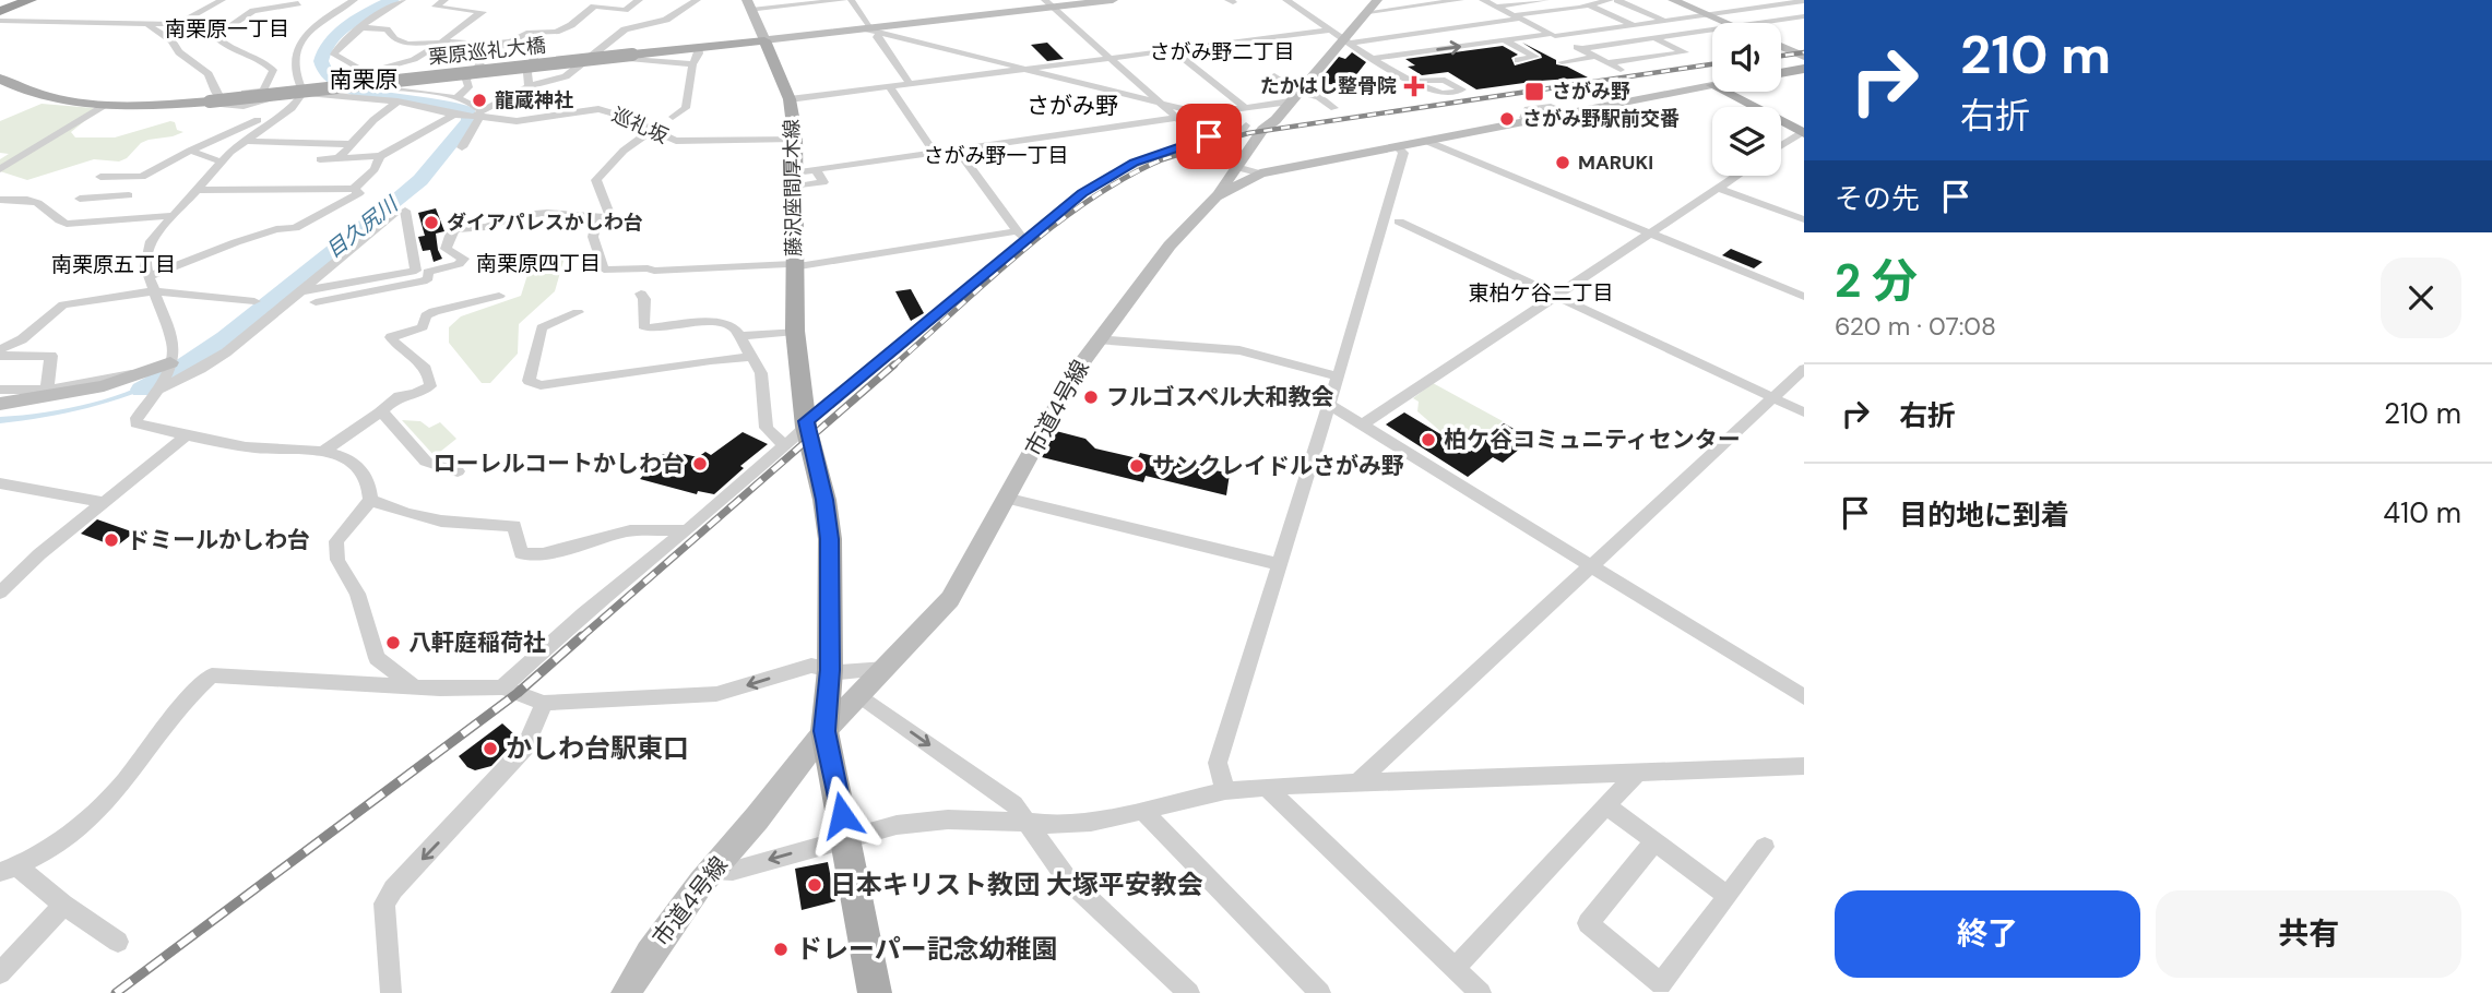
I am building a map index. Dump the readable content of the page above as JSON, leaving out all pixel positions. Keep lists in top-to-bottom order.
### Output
{
  "streets": {
    "main road": ["栗原巡礼大橋", "藤沢座間厚木線"],
    "street": ["巡礼坂", "市道4号線"]
  },
  "crossings": [
    ["巡礼坂", "藤沢座間厚木線"]
  ],
  "districts": [
    "南栗原一丁目",
    "さがみ野二丁目",
    "南栗原",
    "さがみ野",
    "さがみ野一丁目",
    "南栗原四丁目",
    "南栗原五丁目",
    "東柏ケ谷二丁目"
  ],
  "water": ["目久尻川"],
  "places": {
    "health": ["たかはし整骨院"],
    "transit": ["さがみ野"],
    "other": [
      "龍蔵神社",
      "さがみ野駅前交番",
      "MARUKI",
      "ダイアパレスかしわ台",
      "フルゴスペル大和教会",
      "柏ケ谷コミュニティセンター",
      "ローレルコートかしわ台",
      "サンクレイドルさがみ野",
      "ドミールかしわ台",
      "八軒庭稲荷社",
      "かしわ台駅東口",
      "日本キリスト教団 大塚平安教会",
      "ドレーパー記念幼稚園"
    ]
  },
  "page": {
    "turn": ["210 m", "右折"],
    "then": "その先",
    "heading": ["2 分", "620 m · 07:08"],
    "list": [
      {
        "name": "右折",
        "value": "210 m"
      },
      {
        "name": "目的地に到着",
        "value": "410 m"
      }
    ],
    "buttons": ["終了", "共有"]
  }
}
